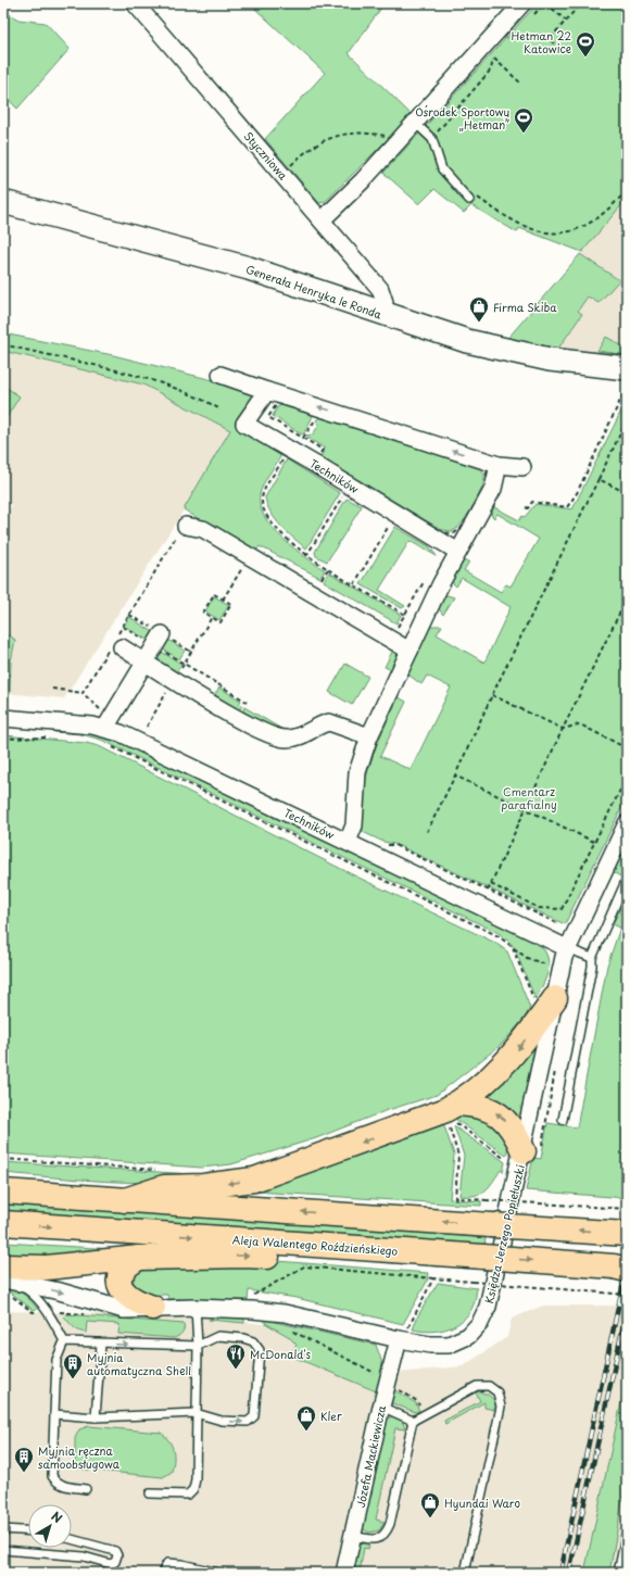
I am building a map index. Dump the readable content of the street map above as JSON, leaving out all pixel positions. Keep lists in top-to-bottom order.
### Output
{
  "streets": {
    "highway": ["Aleja Walentego Roździeńskiego"],
    "street": [
      "Styczniowa",
      "Generała Henryka le Ronda",
      "Techników",
      "Księdza Jerzego Popiełuszki",
      "Józefa Mackiewicza"
    ]
  },
  "crossings": [
    ["Styczniowa", "Generała Henryka le Ronda"],
    ["Techników", "Księdza Jerzego Popiełuszki"],
    ["Księdza Jerzego Popiełuszki", "Józefa Mackiewicza"]
  ],
  "parks": ["Cmentarz parafialny"],
  "places": {
    "sports": ["Hetman 22 Katowice", "Ośrodek Sportowy „Hetman”"],
    "shop": ["Firma Skiba", "Kler", "Hyundai Waro"],
    "restaurant": ["McDonald's"],
    "building": ["Myjnia automatyczna Shell", "Myjnia ręczna samoobsługowa"]
  },
  "north": "top right"
}
